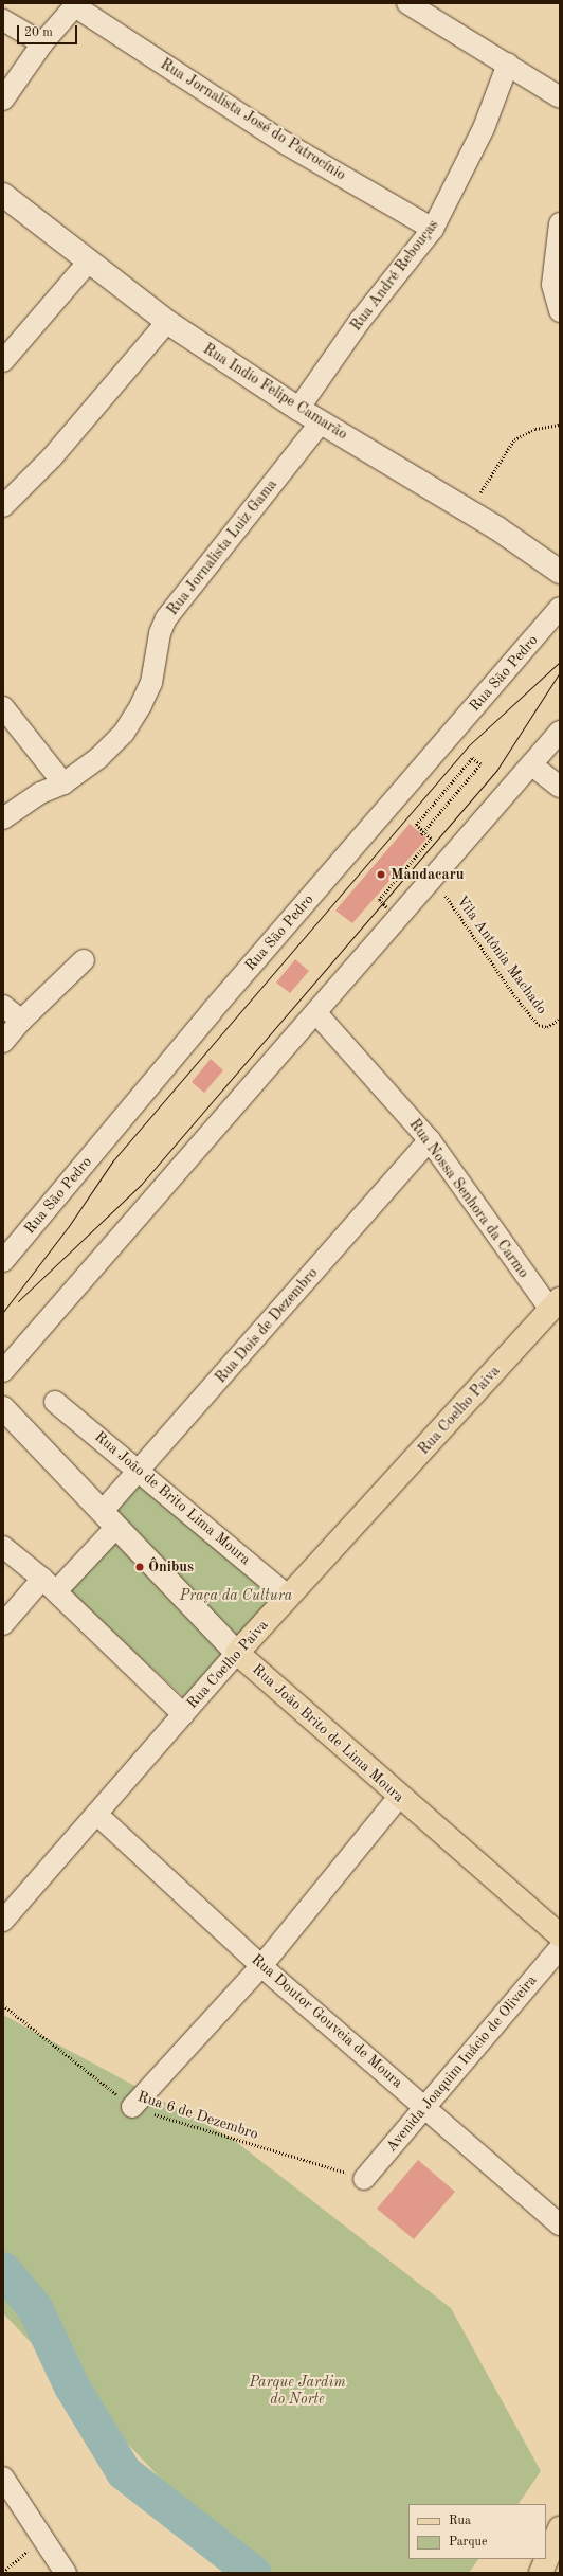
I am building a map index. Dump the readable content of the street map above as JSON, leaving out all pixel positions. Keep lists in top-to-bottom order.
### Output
{
  "streets": {
    "main road": ["Rua Coelho Paiva", "Rua João Brito de Lima Moura"],
    "street": [
      "Rua Jornalista José do Patrocínio",
      "Rua André Rebouças",
      "Rua Indio Felipe Camarão",
      "Rua Jornalista Luiz Gama",
      "Rua São Pedro",
      "Rua Nossa Senhora da Carmo",
      "Rua Dois de Dezembro",
      "Rua João de Brito Lima Moura",
      "Rua Doutor Gouveia de Moura",
      "Avenida Joaquim Inácio de Oliveira"
    ],
    "path": ["Vila Antônia Machado", "Rua 6 de Dezembro"]
  },
  "crossings": [
    ["Rua Jornalista José do Patrocínio", "Rua André Rebouças"],
    ["Rua André Rebouças", "Rua Indio Felipe Camarão"],
    ["Rua Indio Felipe Camarão", "Rua Jornalista Luiz Gama"],
    ["Rua Nossa Senhora da Carmo", "Rua Dois de Dezembro"],
    ["Rua Nossa Senhora da Carmo", "Rua Coelho Paiva"],
    ["Rua Dois de Dezembro", "Rua João de Brito Lima Moura"],
    ["Rua Dois de Dezembro", "Rua João Brito de Lima Moura"],
    ["Rua Coelho Paiva", "Rua João de Brito Lima Moura"],
    ["Rua Coelho Paiva", "Rua João Brito de Lima Moura"],
    ["Rua Coelho Paiva", "Rua Doutor Gouveia de Moura"],
    ["Rua Doutor Gouveia de Moura", "Avenida Joaquim Inácio de Oliveira"],
    ["Avenida Joaquim Inácio de Oliveira", "Rua 6 de Dezembro"]
  ],
  "parks": ["Praça da Cultura", "Parque Jardim do Norte"],
  "places": ["Mandacaru", "Ônibus"],
  "legend": ["Rua", "Parque"],
  "scale_bar": "20 m"
}
